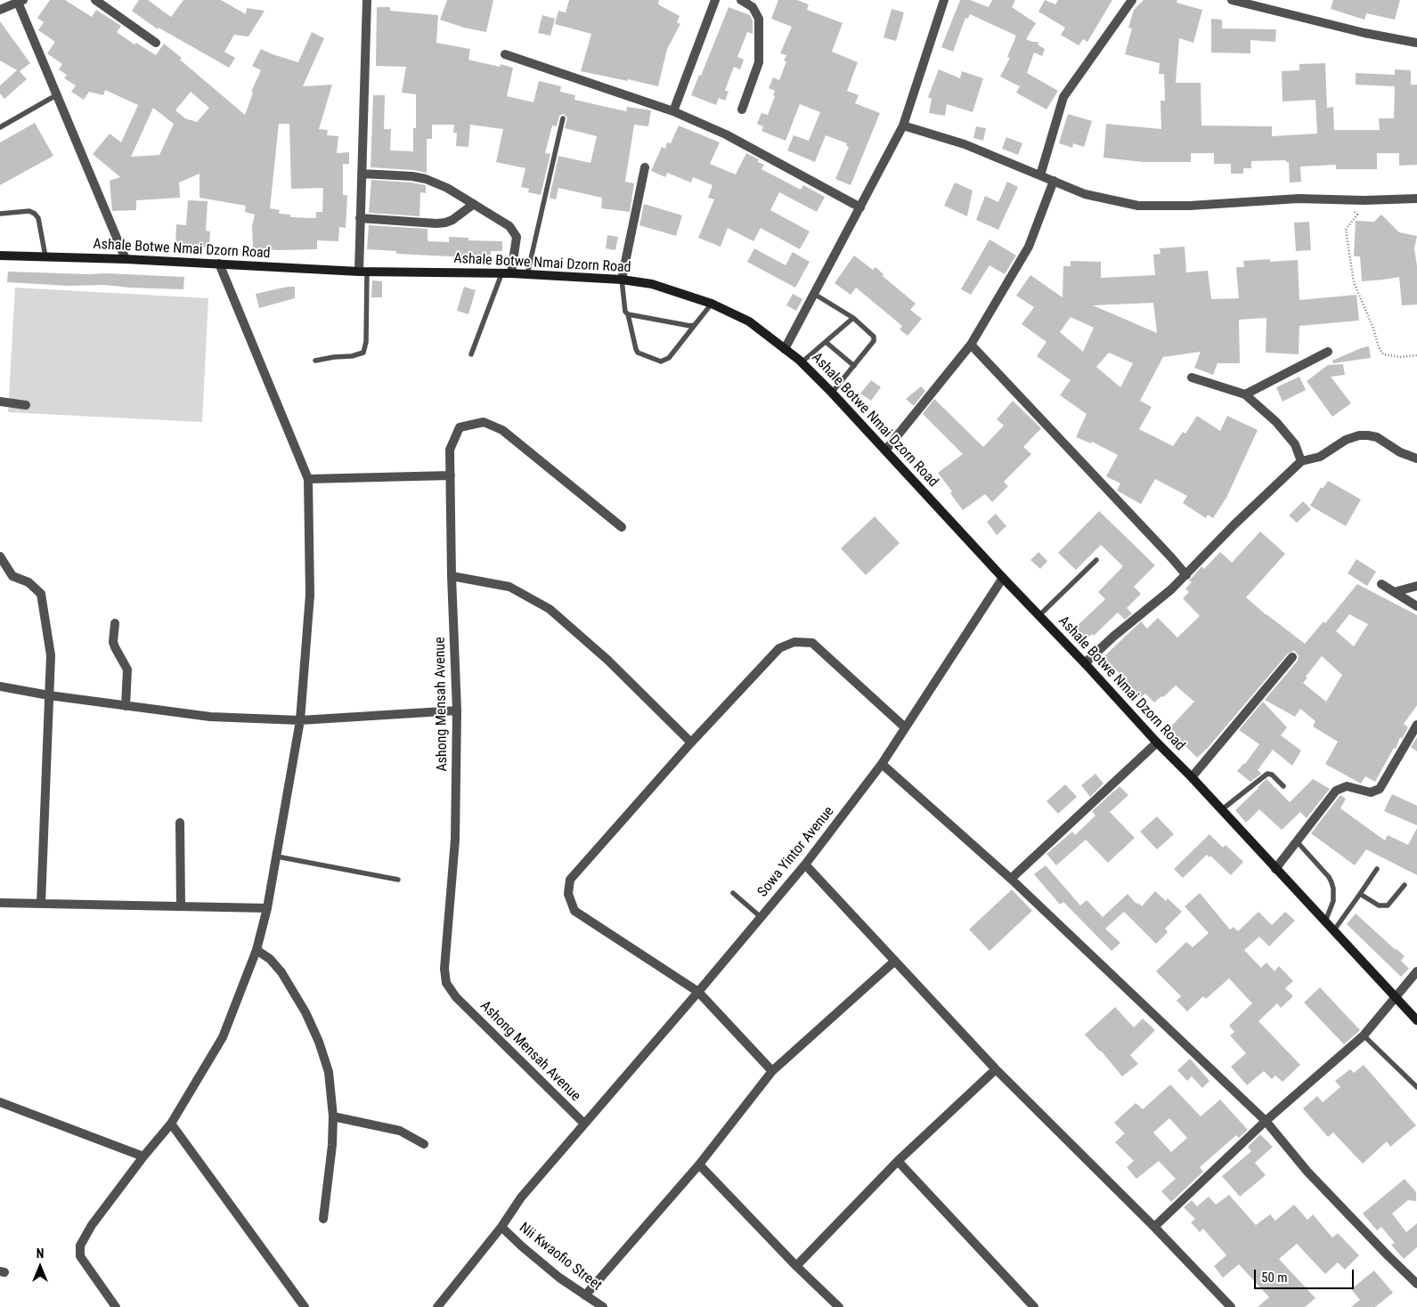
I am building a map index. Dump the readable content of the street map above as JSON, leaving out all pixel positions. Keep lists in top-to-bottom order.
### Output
{
  "streets": {
    "main road": ["Ashale Botwe Nmai Dzorn Road"],
    "street": ["Ashong Mensah Avenue", "Sowa Yintor Avenue", "Nii Kwaofio Street"]
  },
  "crossings": [
    ["Ashale Botwe Nmai Dzorn Road", "Sowa Yintor Avenue"],
    ["Ashong Mensah Avenue", "Sowa Yintor Avenue"],
    ["Sowa Yintor Avenue", "Nii Kwaofio Street"]
  ],
  "scale_bar": "50 m",
  "north": "top"
}
